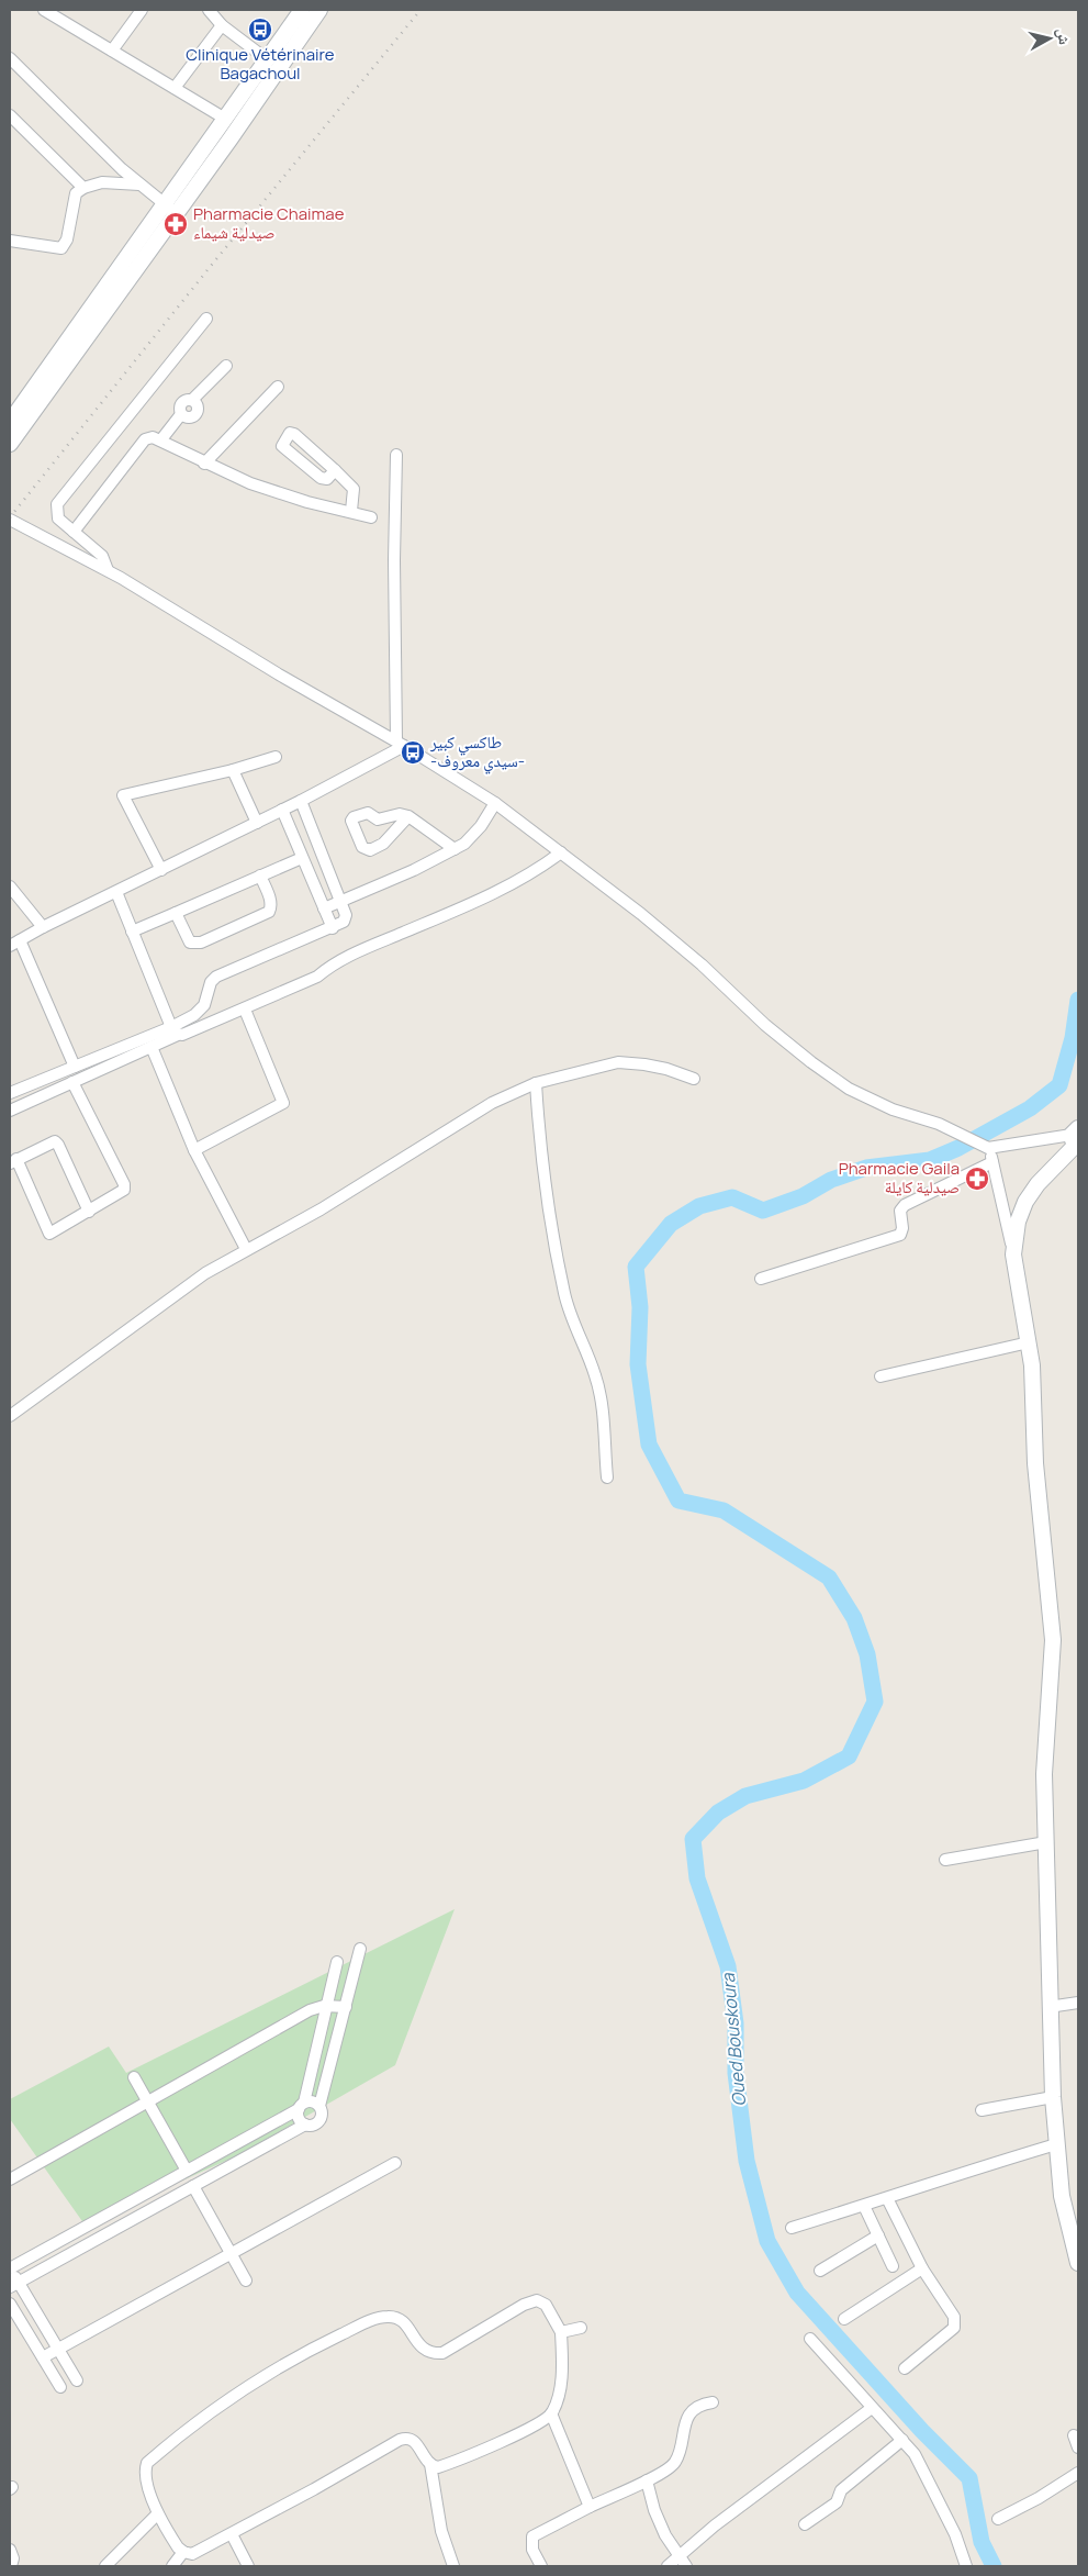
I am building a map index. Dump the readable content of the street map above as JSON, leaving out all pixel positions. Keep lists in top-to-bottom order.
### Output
{
  "water": ["Oued Bouskoura"],
  "places": {
    "bus stop": ["Clinique Vétérinaire Bagachoul", "طاكسي كبير -سيدي معروف-"],
    "pharmacy": ["Pharmacie Chaimae صيدلية شيماء", "Pharmacie Gaila صيدلية كايلة"]
  },
  "north": "right"
}
